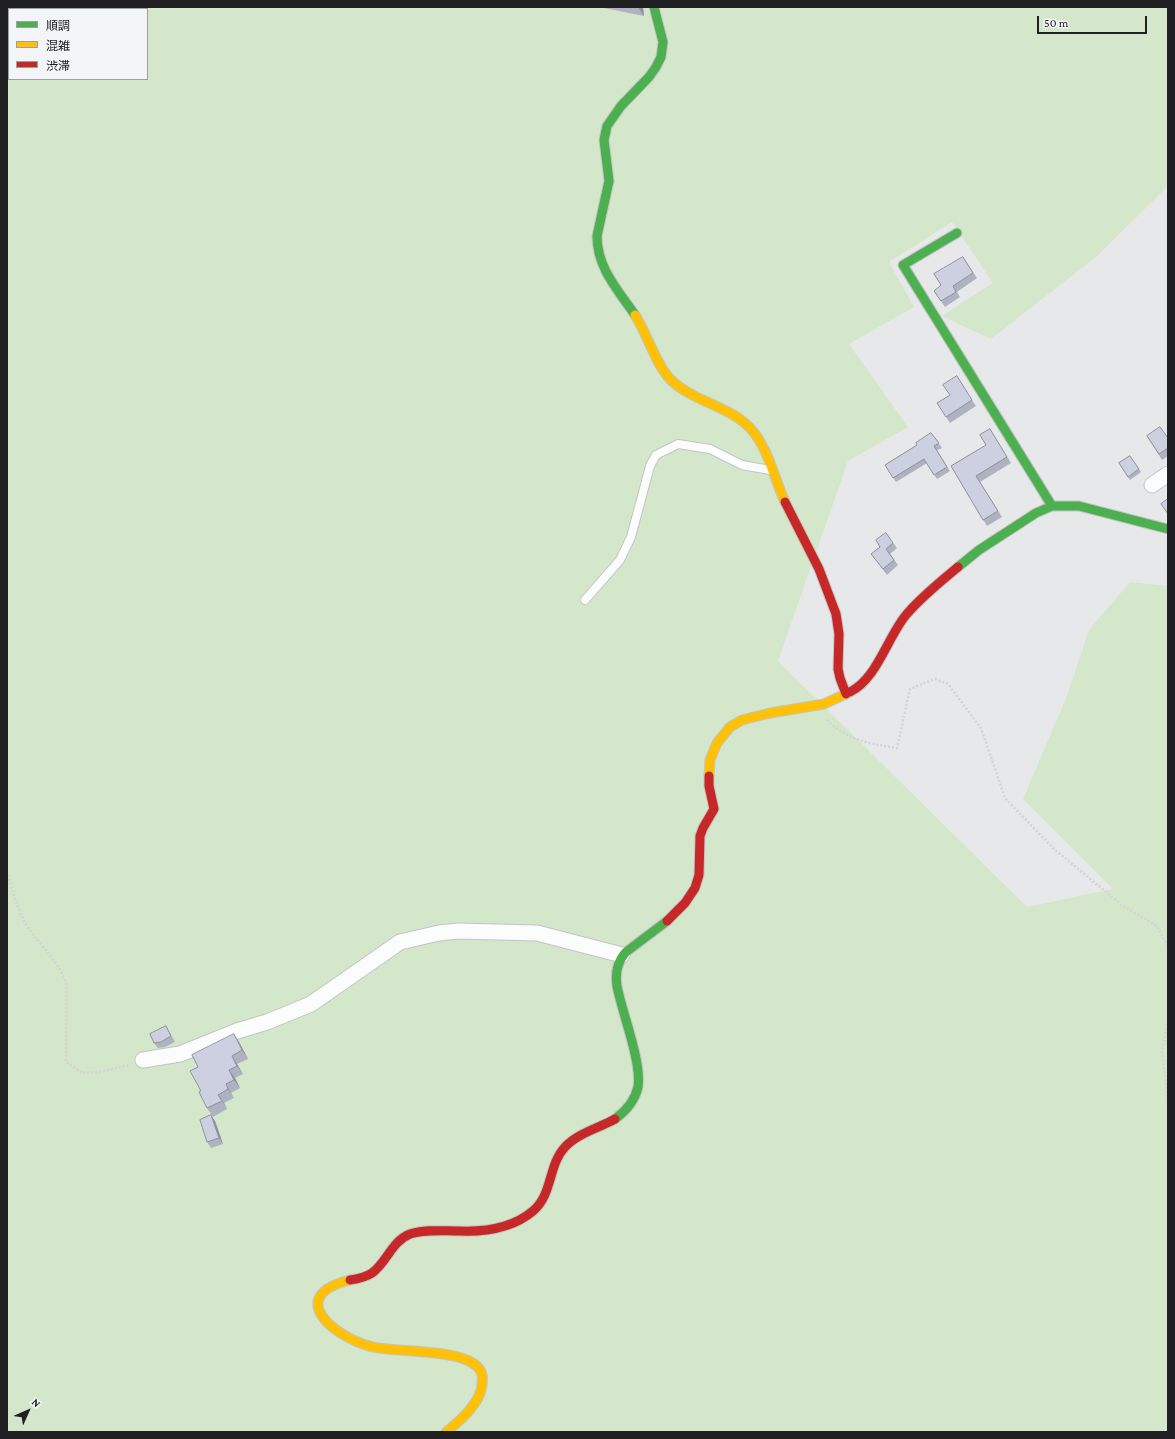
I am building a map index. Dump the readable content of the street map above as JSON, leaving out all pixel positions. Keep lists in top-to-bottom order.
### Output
{
  "legend": ["順調", "混雑", "渋滞"],
  "scale_bar": "50 m",
  "north": "top right"
}
